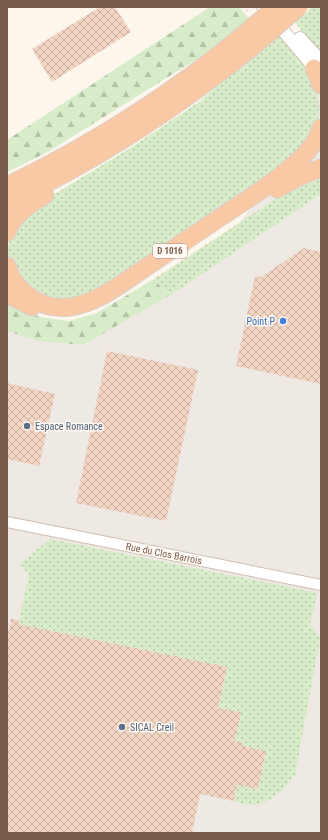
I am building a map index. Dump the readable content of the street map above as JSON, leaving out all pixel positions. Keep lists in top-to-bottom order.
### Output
{
  "streets": {
    "highway": ["D 1016"],
    "street": ["Rue du Clos Barrois"]
  },
  "places": ["Point P", "Espace Romance", "SICAL Creil"]
}
